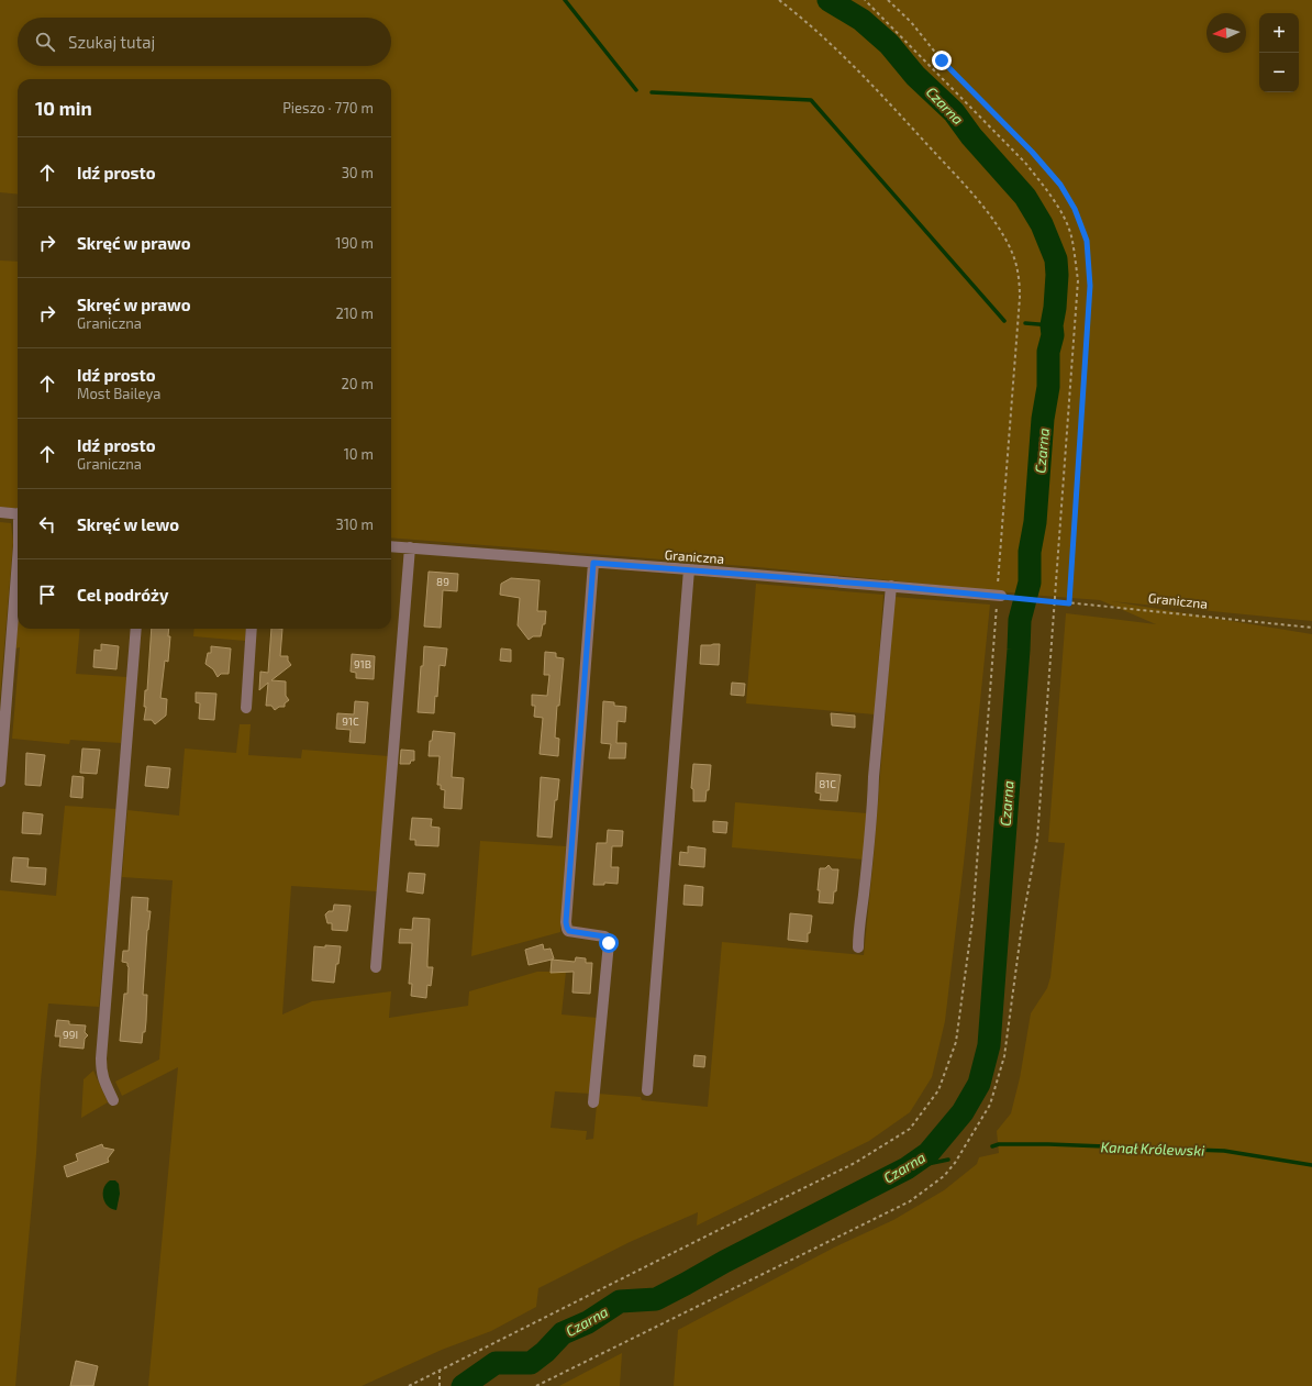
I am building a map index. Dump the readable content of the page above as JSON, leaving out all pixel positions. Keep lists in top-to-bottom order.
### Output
{
  "streets": {
    "street": ["Graniczna"]
  },
  "water": ["Czarna", "Kanał Królewski"],
  "house_numbers": [
    "89",
    "91B",
    "91C",
    "81C",
    "99I"
  ],
  "north": "left",
  "page": {
    "map_buttons": ["+", "−"],
    "search": "Szukaj tutaj",
    "heading": ["10 min", "Pieszo · 770 m"],
    "list": [
      ["Idź prosto", "30 m"],
      ["Skręć w prawo", "190 m"],
      ["Skręć w prawo", "Graniczna", "210 m"],
      ["Idź prosto", "Most Baileya", "20 m"],
      ["Idź prosto", "Graniczna", "10 m"],
      ["Skręć w lewo", "310 m"],
      "Cel podróży"
    ]
  }
}
